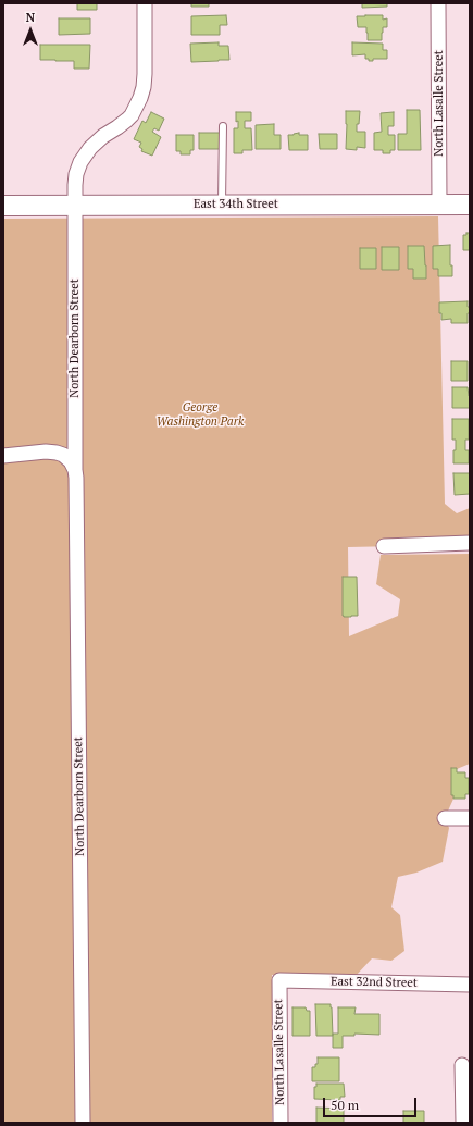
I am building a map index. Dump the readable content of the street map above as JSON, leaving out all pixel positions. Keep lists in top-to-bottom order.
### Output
{
  "streets": {
    "main road": ["East 34th Street"],
    "street": ["North Lasalle Street", "North Dearborn Street", "East 32nd Street"]
  },
  "crossings": [
    ["North Lasalle Street", "East 34th Street"],
    ["North Lasalle Street", "East 32nd Street"],
    ["East 34th Street", "North Dearborn Street"]
  ],
  "parks": ["George Washington Park"],
  "scale_bar": "50 m",
  "north": "top"
}
